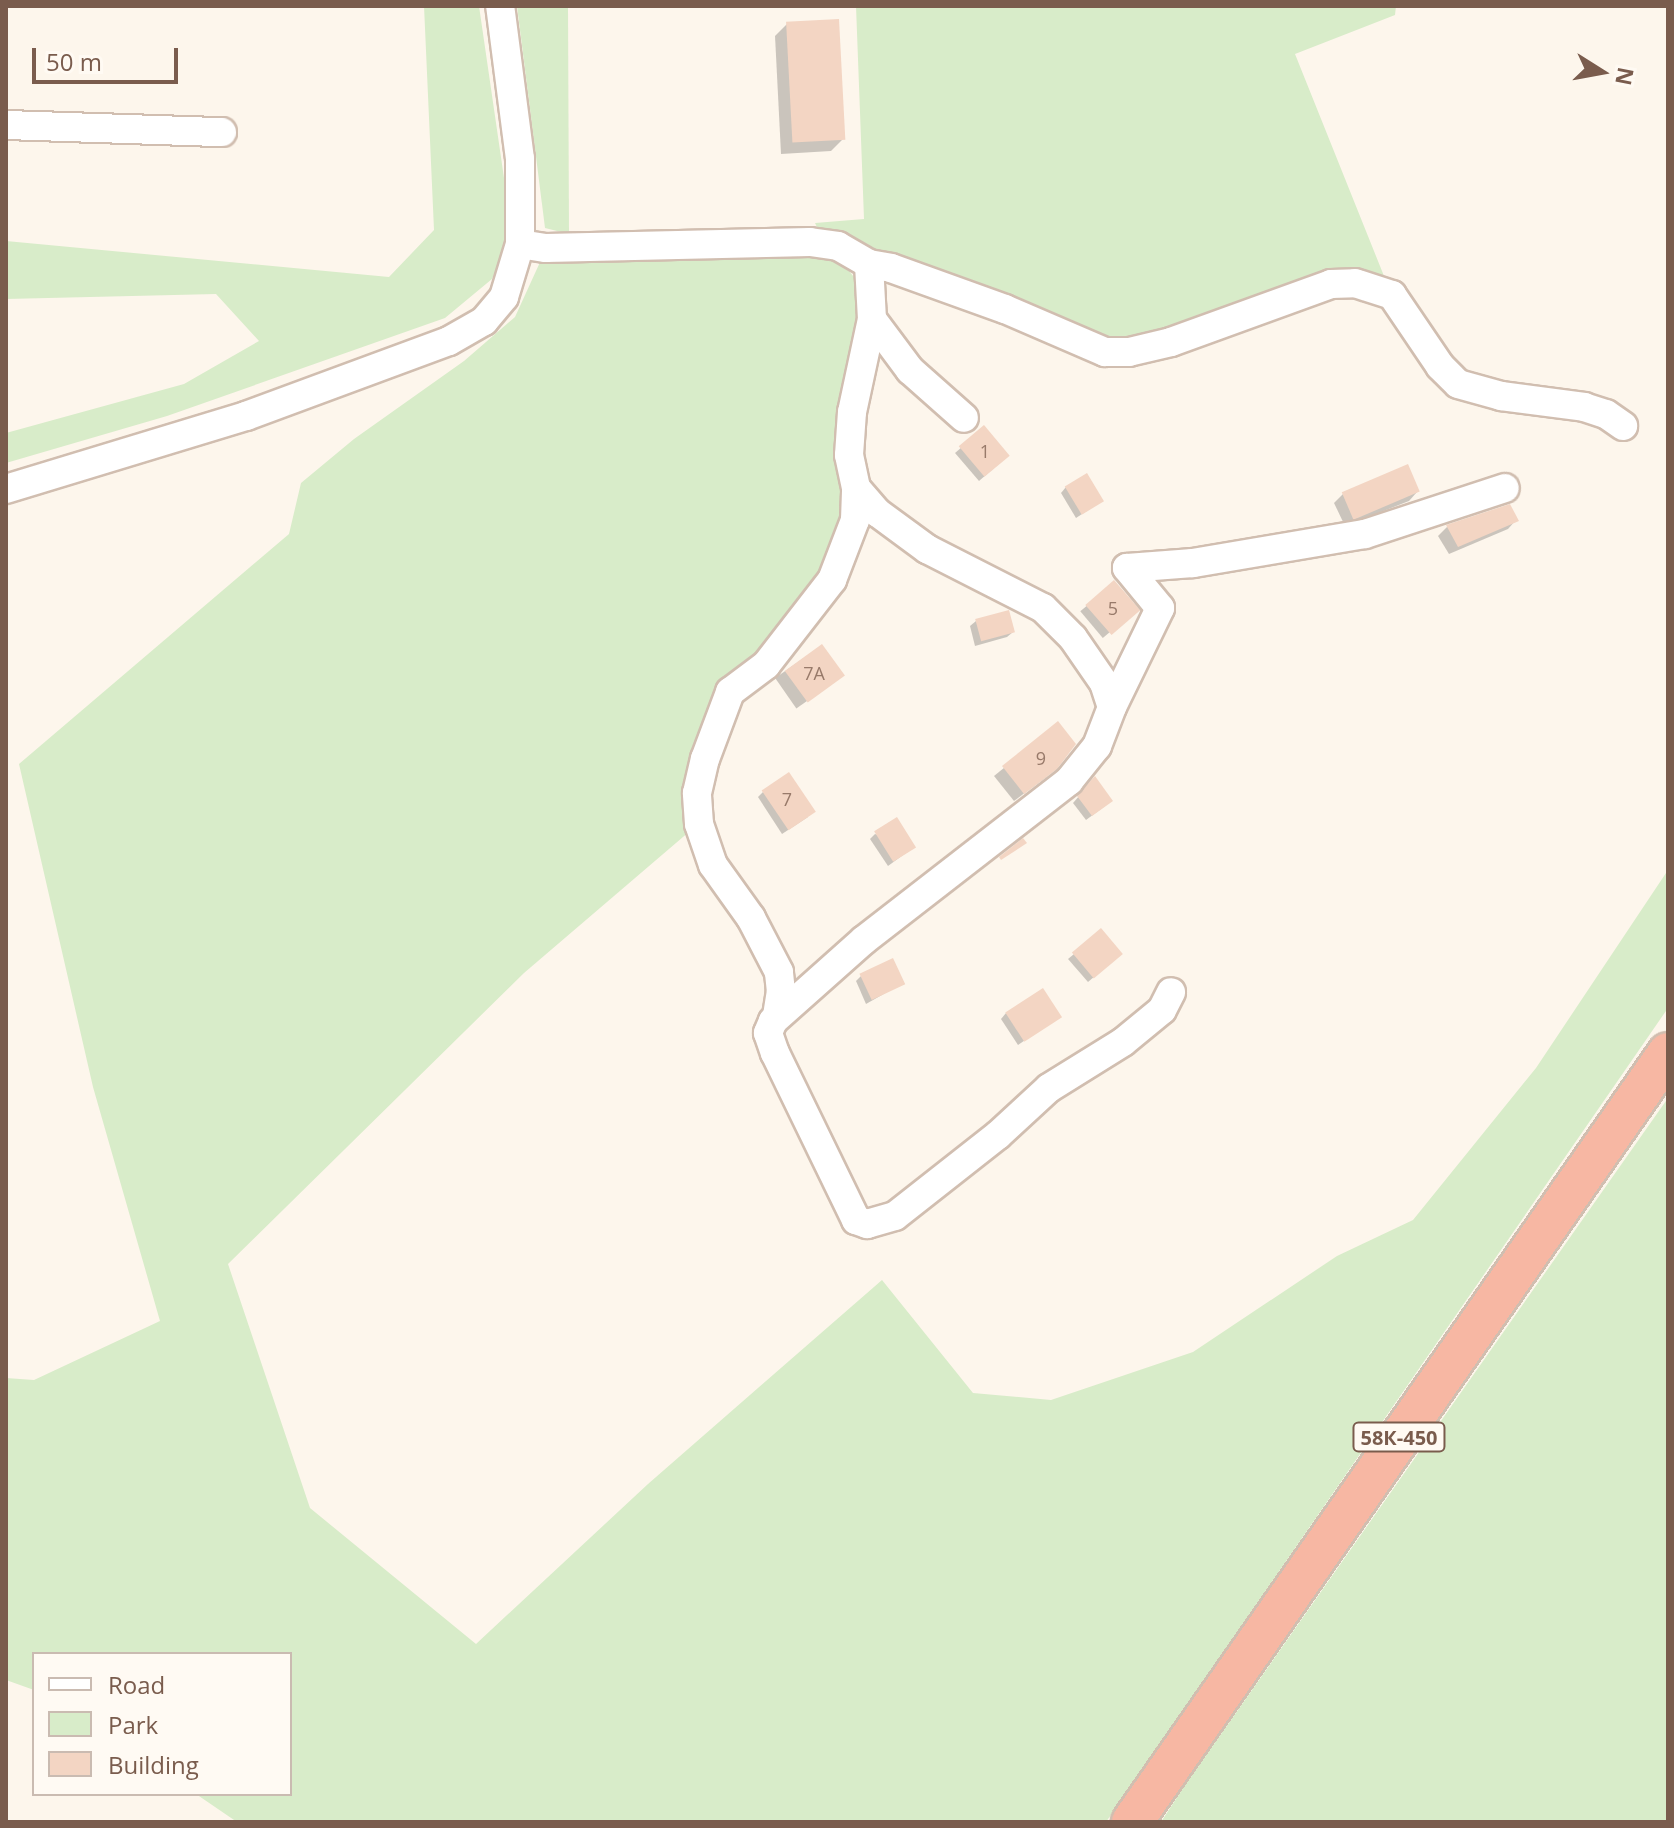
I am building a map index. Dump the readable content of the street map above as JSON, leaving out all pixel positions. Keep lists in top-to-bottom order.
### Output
{
  "streets": {
    "highway": ["58К-450"]
  },
  "house_numbers": [
    "1",
    "5",
    "7А",
    "9",
    "7"
  ],
  "legend": ["Road", "Park", "Building"],
  "scale_bar": "50 m",
  "north": "right"
}
